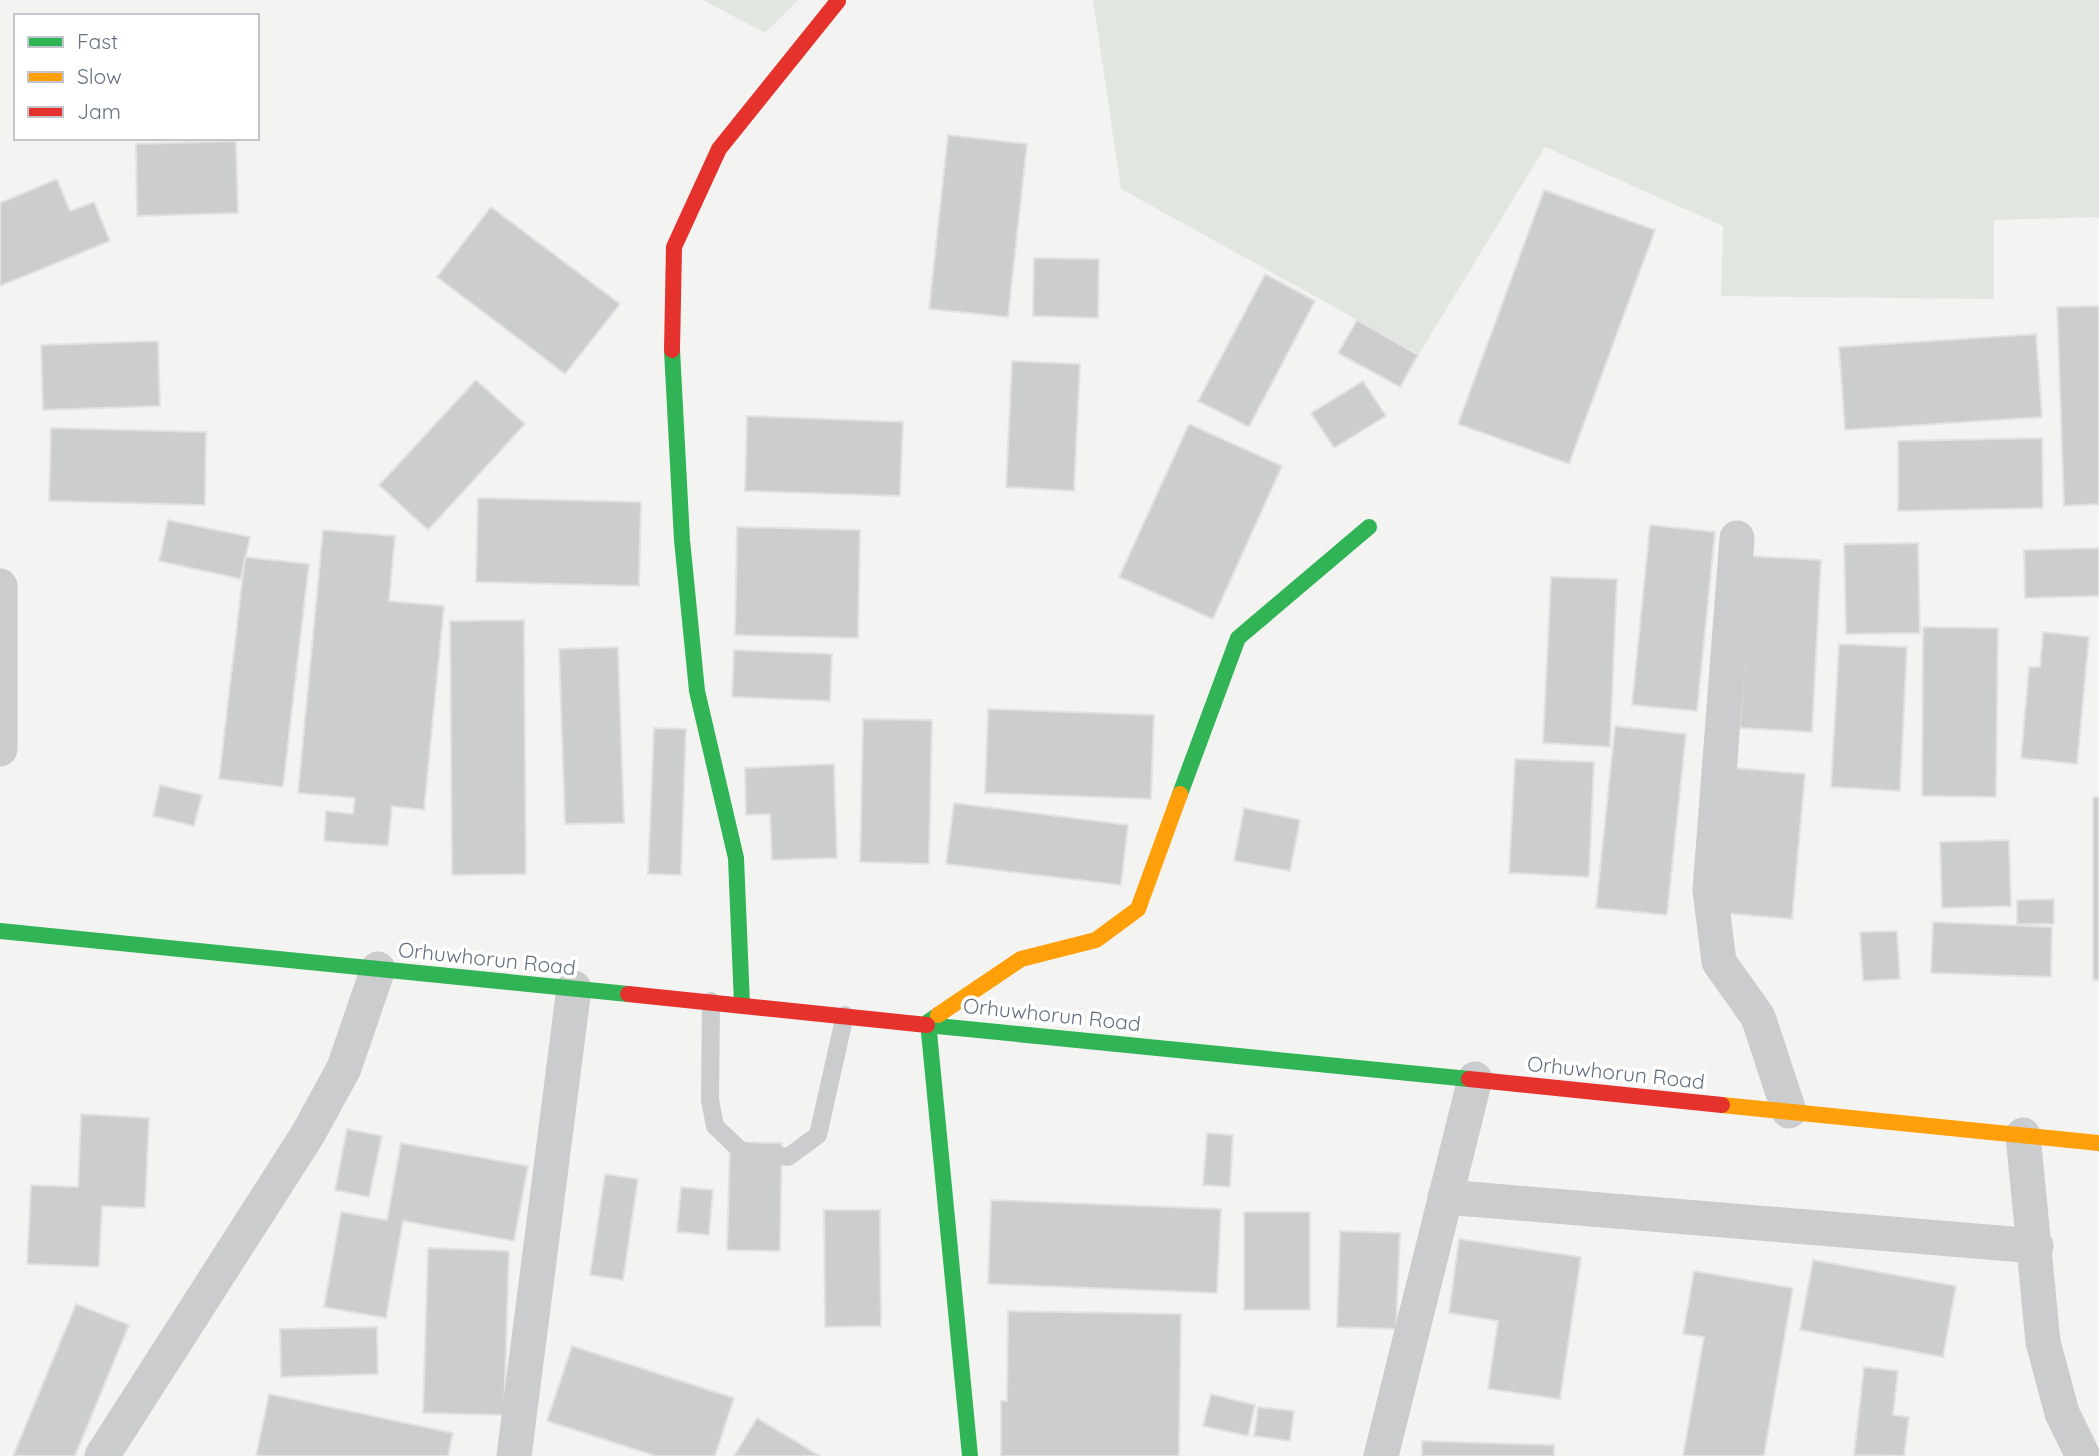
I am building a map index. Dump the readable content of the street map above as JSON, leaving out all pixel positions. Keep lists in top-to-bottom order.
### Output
{
  "streets": {
    "street": ["Orhuwhorun Road"]
  },
  "legend": ["Fast", "Slow", "Jam"]
}
